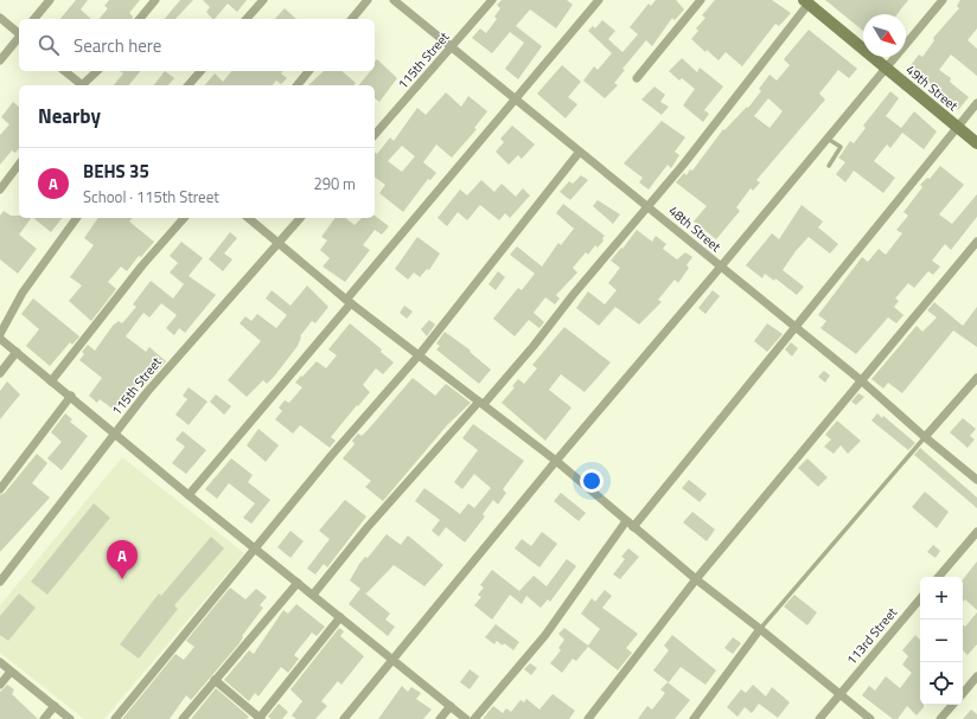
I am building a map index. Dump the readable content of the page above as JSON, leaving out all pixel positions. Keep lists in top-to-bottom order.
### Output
{
  "streets": {
    "main road": ["49th Street"],
    "street": ["115th Street", "48th Street", "113rd Street"]
  },
  "crossings": [
    ["115th Street", "48th Street"]
  ],
  "north": "bottom right",
  "page": {
    "search": "Search here",
    "heading": "Nearby",
    "list": [
      {
        "mark": "A",
        "name": "BEHS 35",
        "note": "School · 115th Street",
        "value": "290 m"
      }
    ],
    "pins": "A",
    "map_buttons": ["+", "−"]
  }
}
